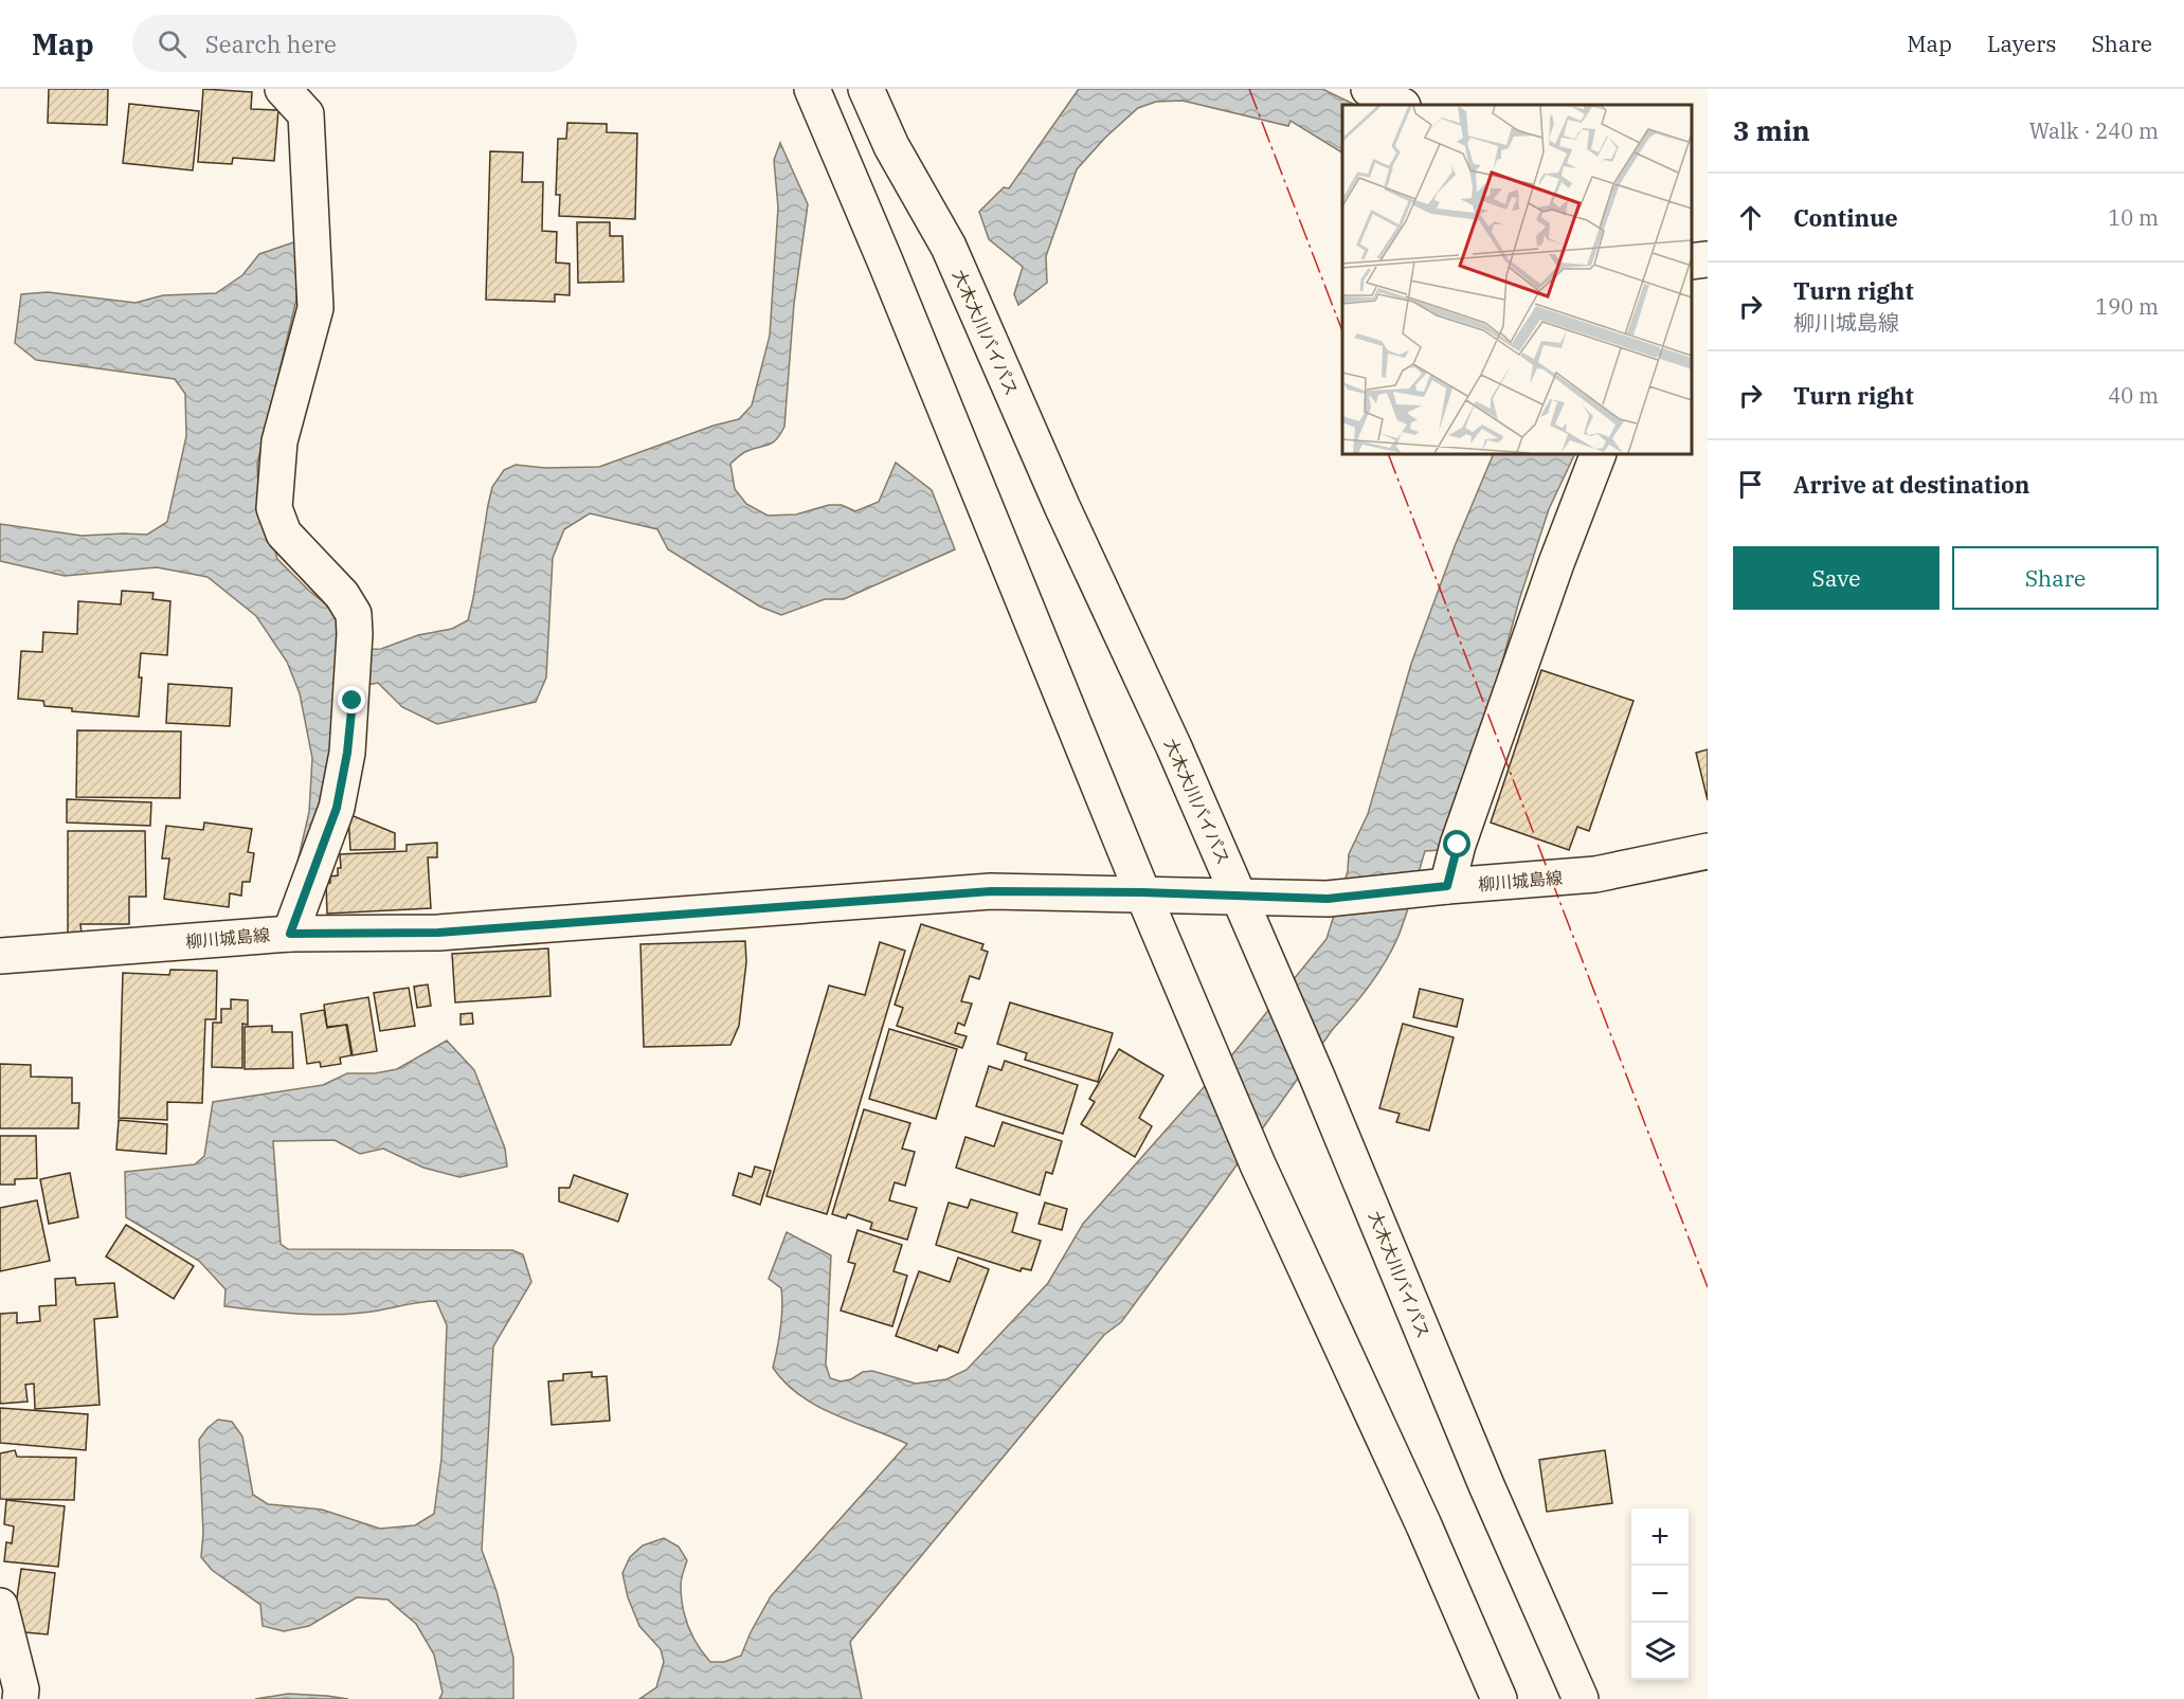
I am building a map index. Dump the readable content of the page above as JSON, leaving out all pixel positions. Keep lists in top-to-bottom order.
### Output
{
  "streets": {
    "main road": ["大木大川バイパス", "柳川城島線"]
  },
  "crossings": [
    ["大木大川バイパス", "柳川城島線"]
  ],
  "page": {
    "header": "Map",
    "search": "Search here",
    "nav": ["Map", "Layers", "Share"],
    "heading": ["3 min", "Walk · 240 m"],
    "list": [
      ["Continue", "10 m"],
      ["Turn right", "柳川城島線", "190 m"],
      ["Turn right", "40 m"],
      "Arrive at destination"
    ],
    "buttons": ["Save", "Share"],
    "map_buttons": ["+", "−"]
  }
}
